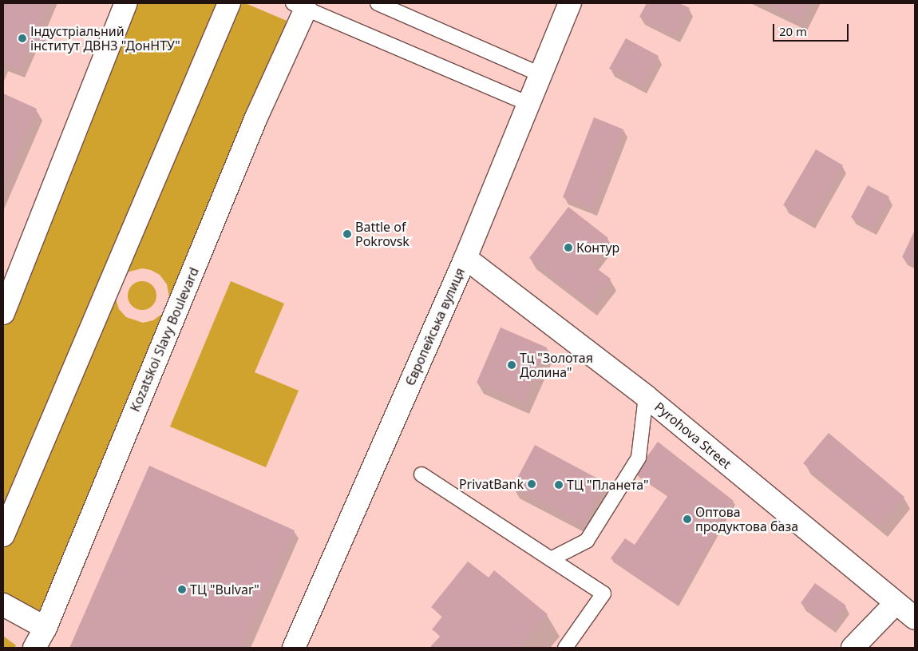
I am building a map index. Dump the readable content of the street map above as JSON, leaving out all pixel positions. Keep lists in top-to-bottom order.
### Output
{
  "streets": {
    "street": ["Європейська вулиця", "Kozatskoi Slavy Boulevard", "Pyrohova Street"]
  },
  "crossings": [
    ["Європейська вулиця", "Pyrohova Street"]
  ],
  "places": [
    "Індустріальний інститут ДВНЗ \"ДонНТУ\"",
    "Battle of Pokrovsk",
    "Контур",
    "Тц \"Золотая Долина\"",
    "PrivatBank",
    "ТЦ \"Планета\"",
    "Оптова продуктова база",
    "ТЦ \"Bulvar\""
  ],
  "scale_bar": "20 m"
}
